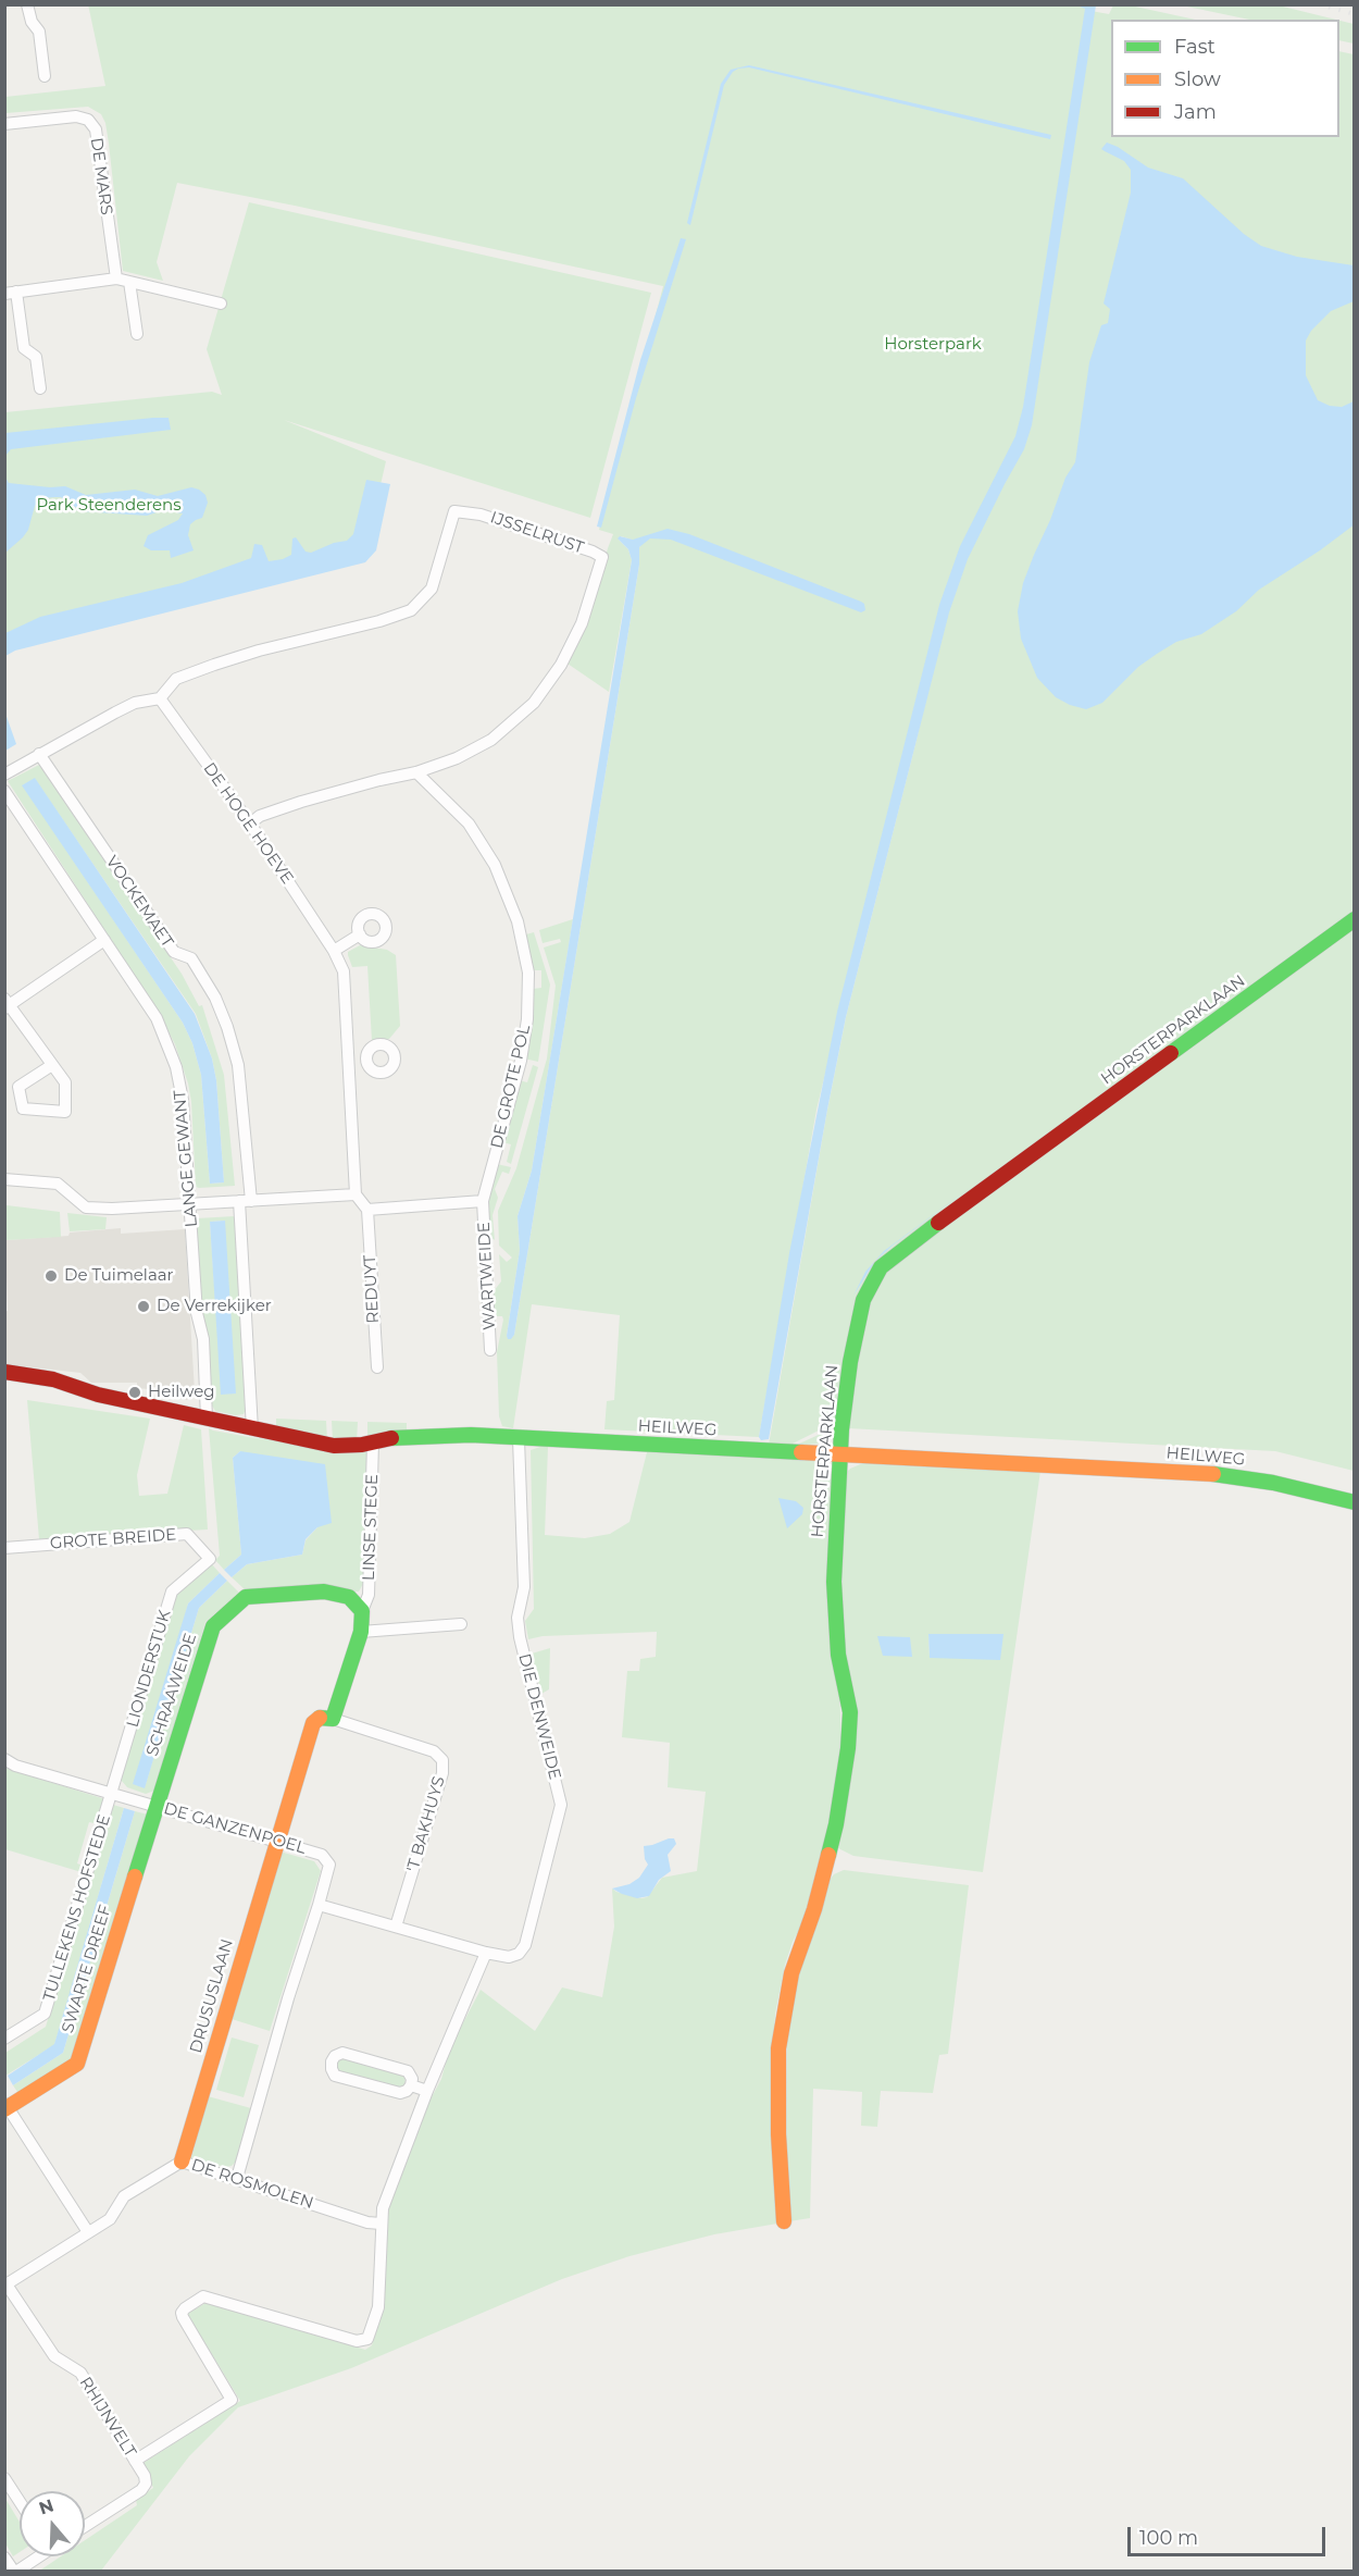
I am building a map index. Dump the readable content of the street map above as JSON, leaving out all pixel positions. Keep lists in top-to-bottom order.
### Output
{
  "streets": {
    "street": [
      "DE MARS",
      "IJSSELRUST",
      "DE HOGE HOEVE",
      "VOCKEMAET",
      "HORSTERPARKLAAN",
      "DE GROTE POL",
      "LANGE GEWANT",
      "WARTWEIDE",
      "REDUYT",
      "HEILWEG",
      "LINSE STEGE",
      "GROTE BREIDE",
      "LIONDERSTUK",
      "SCHRAAWEIDE",
      "DIE DENWEIDE",
      "'T BAKHUYS",
      "DE GANZENPOEL",
      "TULLEKENS HOFSTEDE",
      "SWARTE DREEF",
      "DRUSUSLAAN",
      "DE ROSMOLEN",
      "RHIJNVELT"
    ]
  },
  "crossings": [
    ["IJSSELRUST", "DE HOGE HOEVE"],
    ["IJSSELRUST", "DE GROTE POL"],
    ["VOCKEMAET", "HEILWEG"],
    ["HORSTERPARKLAAN", "HEILWEG"],
    ["DE GROTE POL", "WARTWEIDE"],
    ["LANGE GEWANT", "HEILWEG"],
    ["HEILWEG", "LINSE STEGE"],
    ["HEILWEG", "DIE DENWEIDE"],
    ["LINSE STEGE", "SCHRAAWEIDE"],
    ["GROTE BREIDE", "LIONDERSTUK"],
    ["LIONDERSTUK", "DE GANZENPOEL"],
    ["LIONDERSTUK", "TULLEKENS HOFSTEDE"],
    ["SCHRAAWEIDE", "DE GANZENPOEL"],
    ["SCHRAAWEIDE", "SWARTE DREEF"],
    ["DE GANZENPOEL", "TULLEKENS HOFSTEDE"],
    ["DE GANZENPOEL", "SWARTE DREEF"],
    ["DE GANZENPOEL", "DRUSUSLAAN"],
    ["DRUSUSLAAN", "DE ROSMOLEN"],
    ["DE ROSMOLEN", "RHIJNVELT"]
  ],
  "parks": ["Horsterpark", "Park Steenderens"],
  "places": ["De Tuimelaar", "De Verrekijker", "Heilweg"],
  "legend": ["Fast", "Slow", "Jam"],
  "scale_bar": "100 m",
  "north": "top"
}
